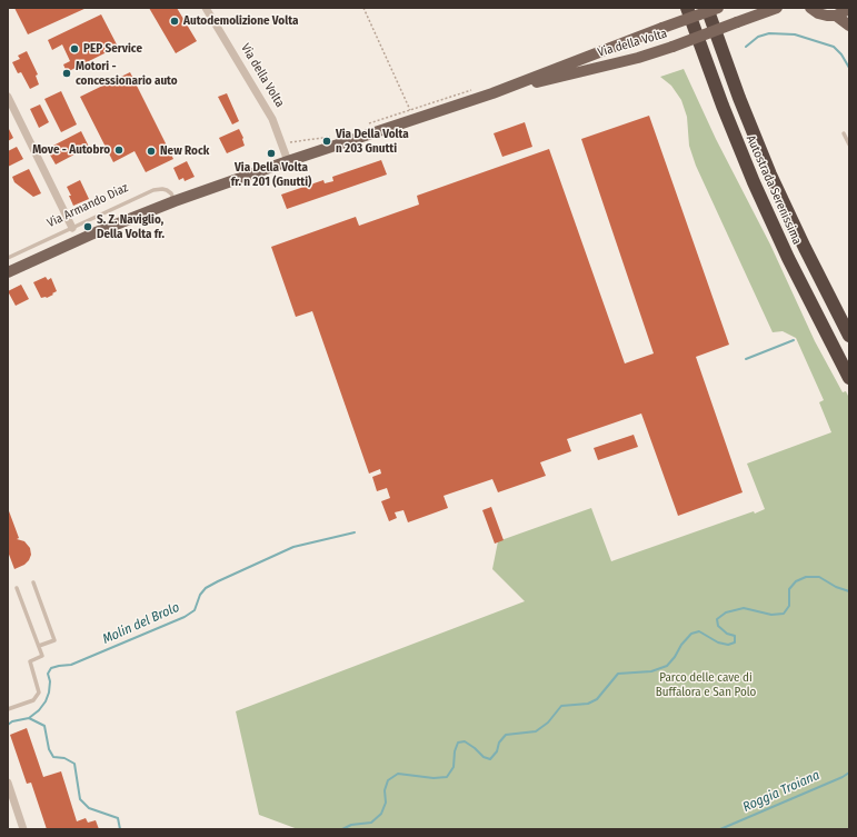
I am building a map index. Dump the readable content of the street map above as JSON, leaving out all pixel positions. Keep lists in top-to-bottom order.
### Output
{
  "streets": {
    "highway": ["Autostrada Serenissima"],
    "main road": ["Via della Volta"],
    "lane": ["Via Armando Diaz"]
  },
  "crossings": [
    ["Via della Volta", "Via Armando Diaz"]
  ],
  "water": ["Molin del Brolo", "Roggia Troiana"],
  "parks": ["Parco delle cave di Buffalora e San Polo"],
  "places": [
    "Autodemolizione Volta",
    "PEP Service",
    "Motori - concessionario auto",
    "Via Della Volta n 203 Gnutti",
    "Move - Autobro",
    "New Rock",
    "Via Della Volta fr. n 201 (Gnutti)",
    "S. Z. Naviglio, Della Volta fr."
  ]
}
